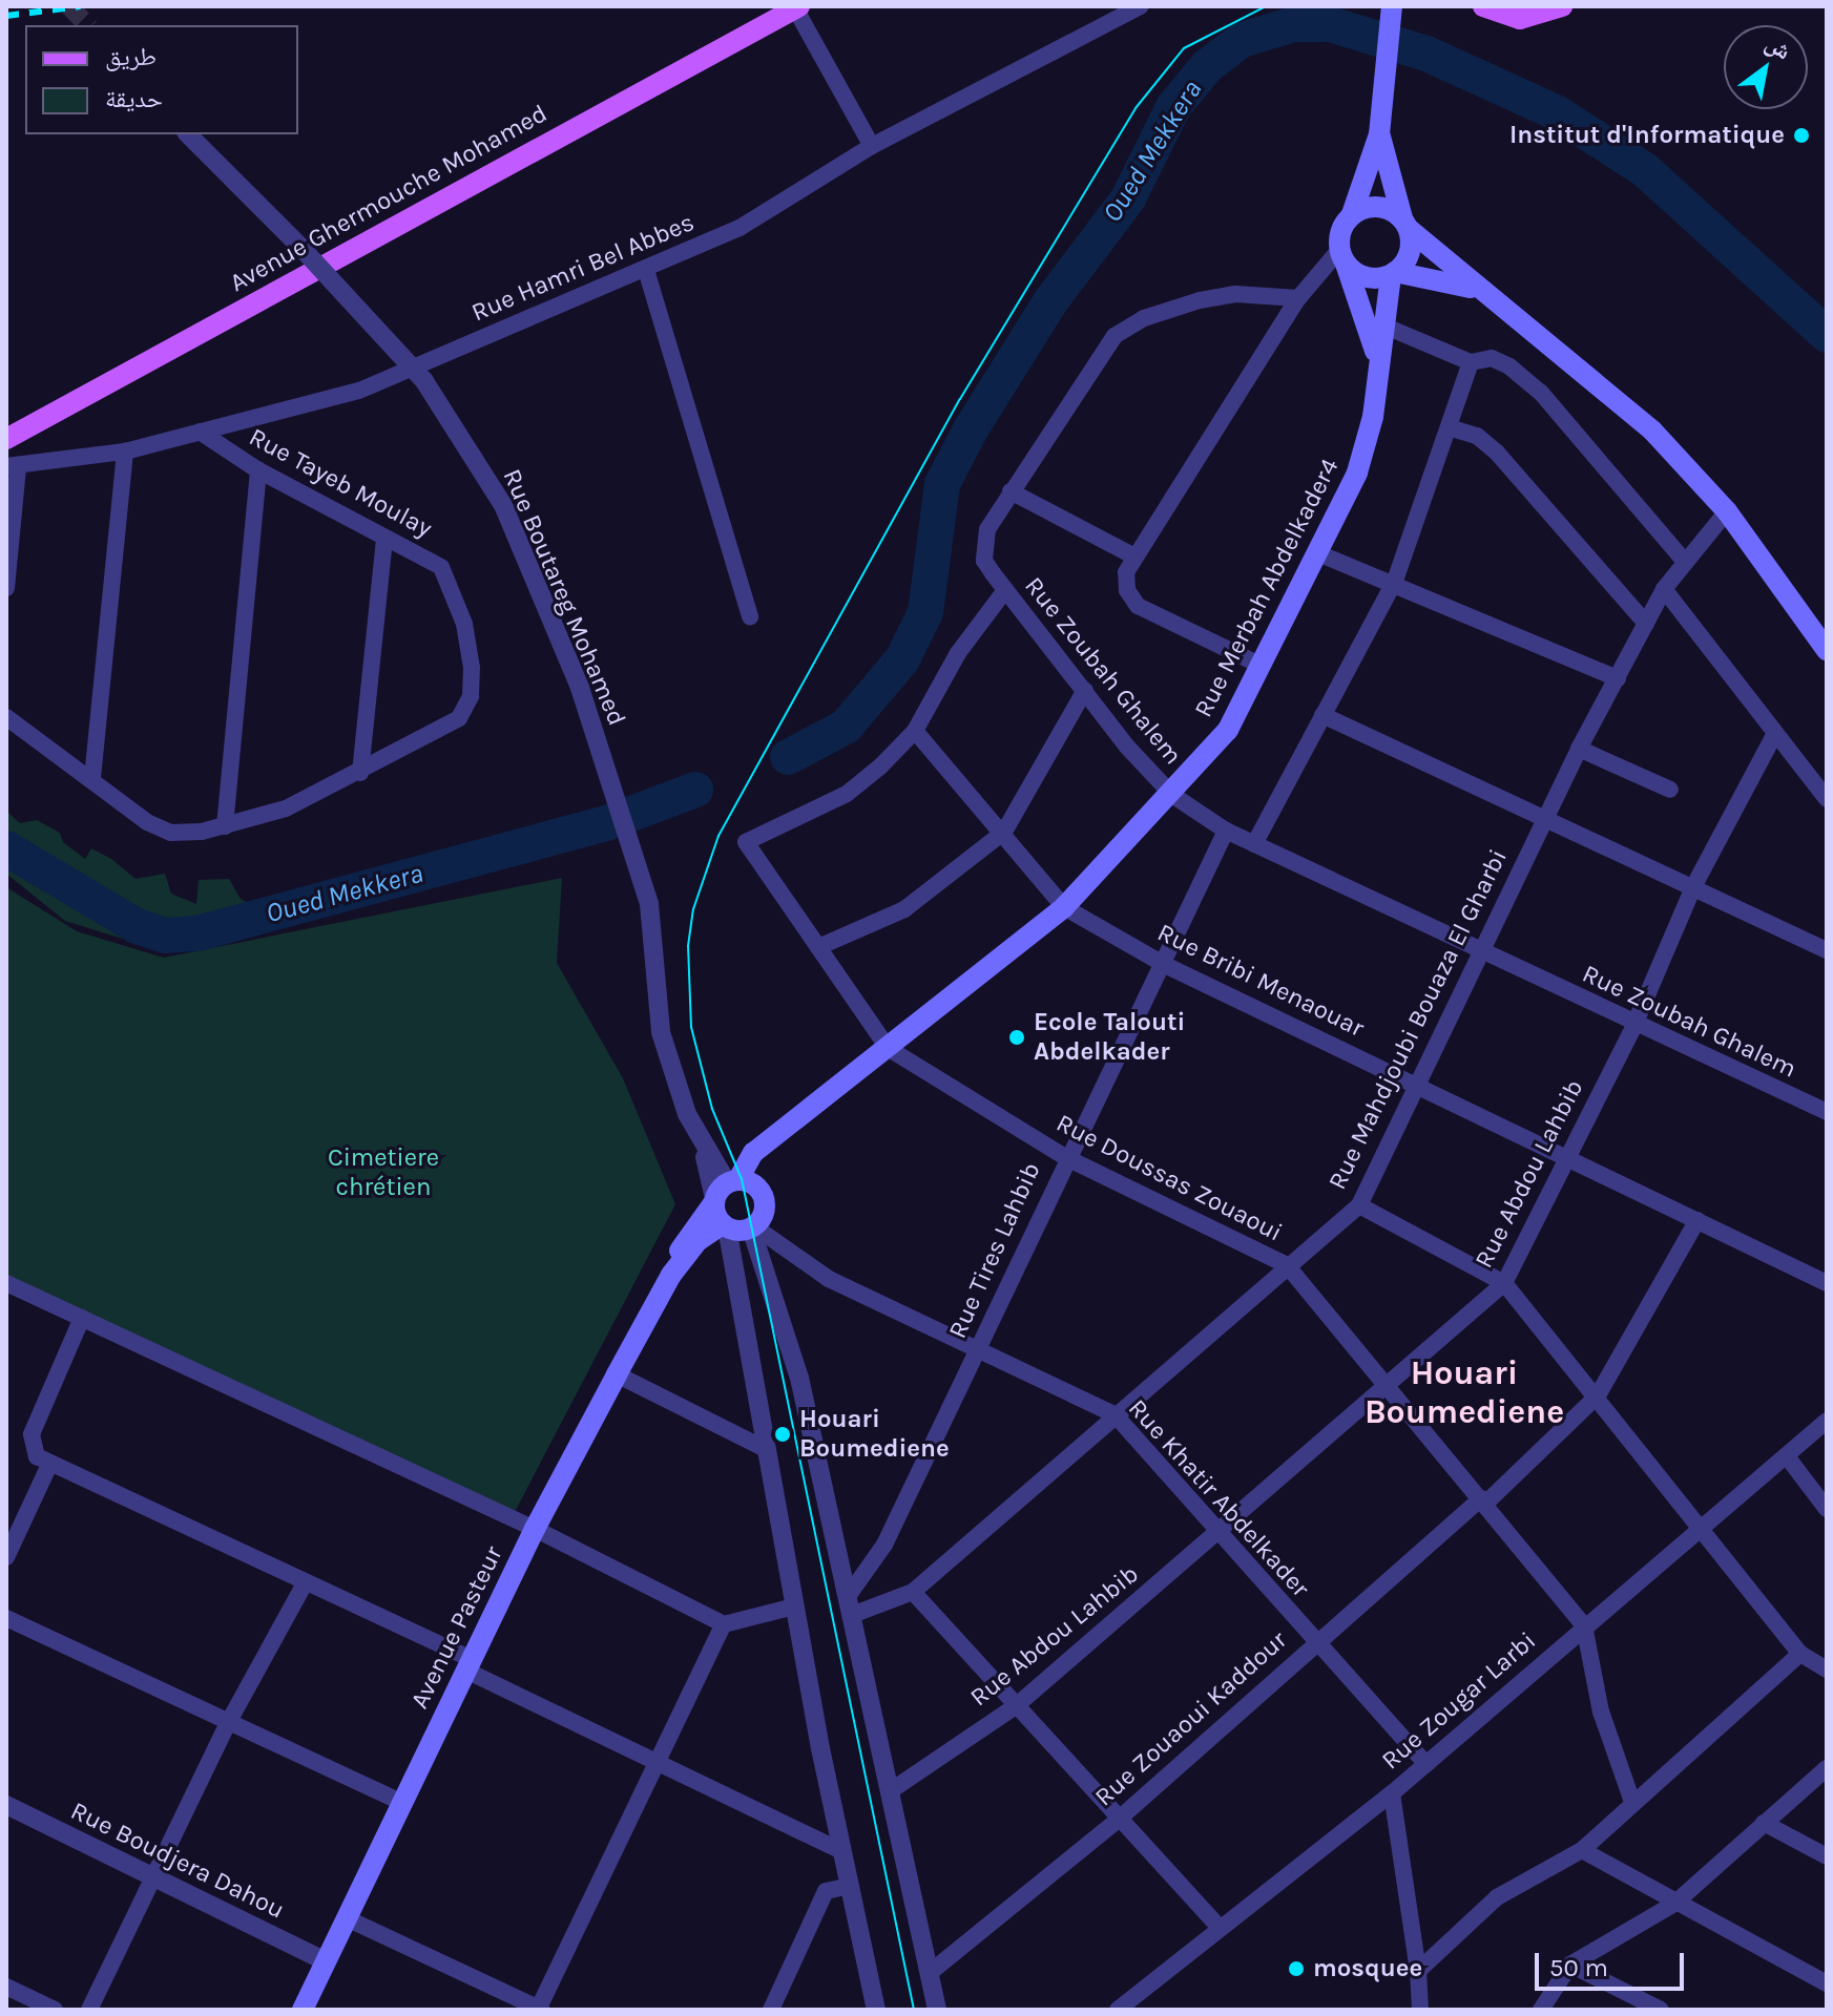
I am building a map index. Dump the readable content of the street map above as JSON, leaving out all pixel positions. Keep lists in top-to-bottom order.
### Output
{
  "streets": {
    "main road": ["Avenue Ghermouche Mohamed", "Rue Merbah Abdelkader4", "Avenue Pasteur"],
    "street": [
      "Rue Hamri Bel Abbes",
      "Rue Tayeb Moulay",
      "Rue Boutareg Mohamed",
      "Rue Zoubah Ghalem",
      "Rue Bribi Menaouar",
      "Rue Mahdjoubi Bouaza El Gharbi",
      "Rue Abdou Lahbib",
      "Rue Doussas Zouaoui",
      "Rue Tires Lahbib",
      "Rue Khatir Abdelkader",
      "Rue Zougar Larbi",
      "Rue Zouaoui Kaddour",
      "Rue Boudjera Dahou"
    ]
  },
  "crossings": [
    ["Rue Hamri Bel Abbes", "Rue Tayeb Moulay"],
    ["Rue Merbah Abdelkader4", "Rue Boutareg Mohamed"],
    ["Rue Merbah Abdelkader4", "Rue Zoubah Ghalem"],
    ["Rue Merbah Abdelkader4", "Rue Bribi Menaouar"],
    ["Rue Merbah Abdelkader4", "Rue Doussas Zouaoui"],
    ["Rue Zoubah Ghalem", "Rue Mahdjoubi Bouaza El Gharbi"],
    ["Rue Zoubah Ghalem", "Rue Abdou Lahbib"],
    ["Rue Zoubah Ghalem", "Rue Tires Lahbib"],
    ["Rue Bribi Menaouar", "Rue Mahdjoubi Bouaza El Gharbi"],
    ["Rue Bribi Menaouar", "Rue Abdou Lahbib"],
    ["Rue Bribi Menaouar", "Rue Doussas Zouaoui"],
    ["Rue Bribi Menaouar", "Rue Tires Lahbib"],
    ["Rue Bribi Menaouar", "Rue Zouaoui Kaddour"],
    ["Rue Mahdjoubi Bouaza El Gharbi", "Rue Doussas Zouaoui"],
    ["Rue Mahdjoubi Bouaza El Gharbi", "Rue Khatir Abdelkader"],
    ["Rue Abdou Lahbib", "Rue Doussas Zouaoui"],
    ["Rue Abdou Lahbib", "Rue Khatir Abdelkader"],
    ["Rue Doussas Zouaoui", "Rue Tires Lahbib"],
    ["Rue Doussas Zouaoui", "Rue Zougar Larbi"],
    ["Rue Doussas Zouaoui", "Rue Zouaoui Kaddour"],
    ["Rue Tires Lahbib", "Rue Khatir Abdelkader"],
    ["Rue Khatir Abdelkader", "Rue Zougar Larbi"],
    ["Rue Khatir Abdelkader", "Rue Zouaoui Kaddour"],
    ["Avenue Pasteur", "Rue Boudjera Dahou"]
  ],
  "districts": ["Houari Boumediene"],
  "water": ["Oued Mekkera"],
  "parks": ["Cimetiere chrétien"],
  "places": [
    "Institut d'Informatique",
    "Ecole Talouti Abdelkader",
    "Houari Boumediene",
    "mosquee"
  ],
  "legend": ["طريق", "حديقة"],
  "scale_bar": "50 m",
  "north": "top right"
}
